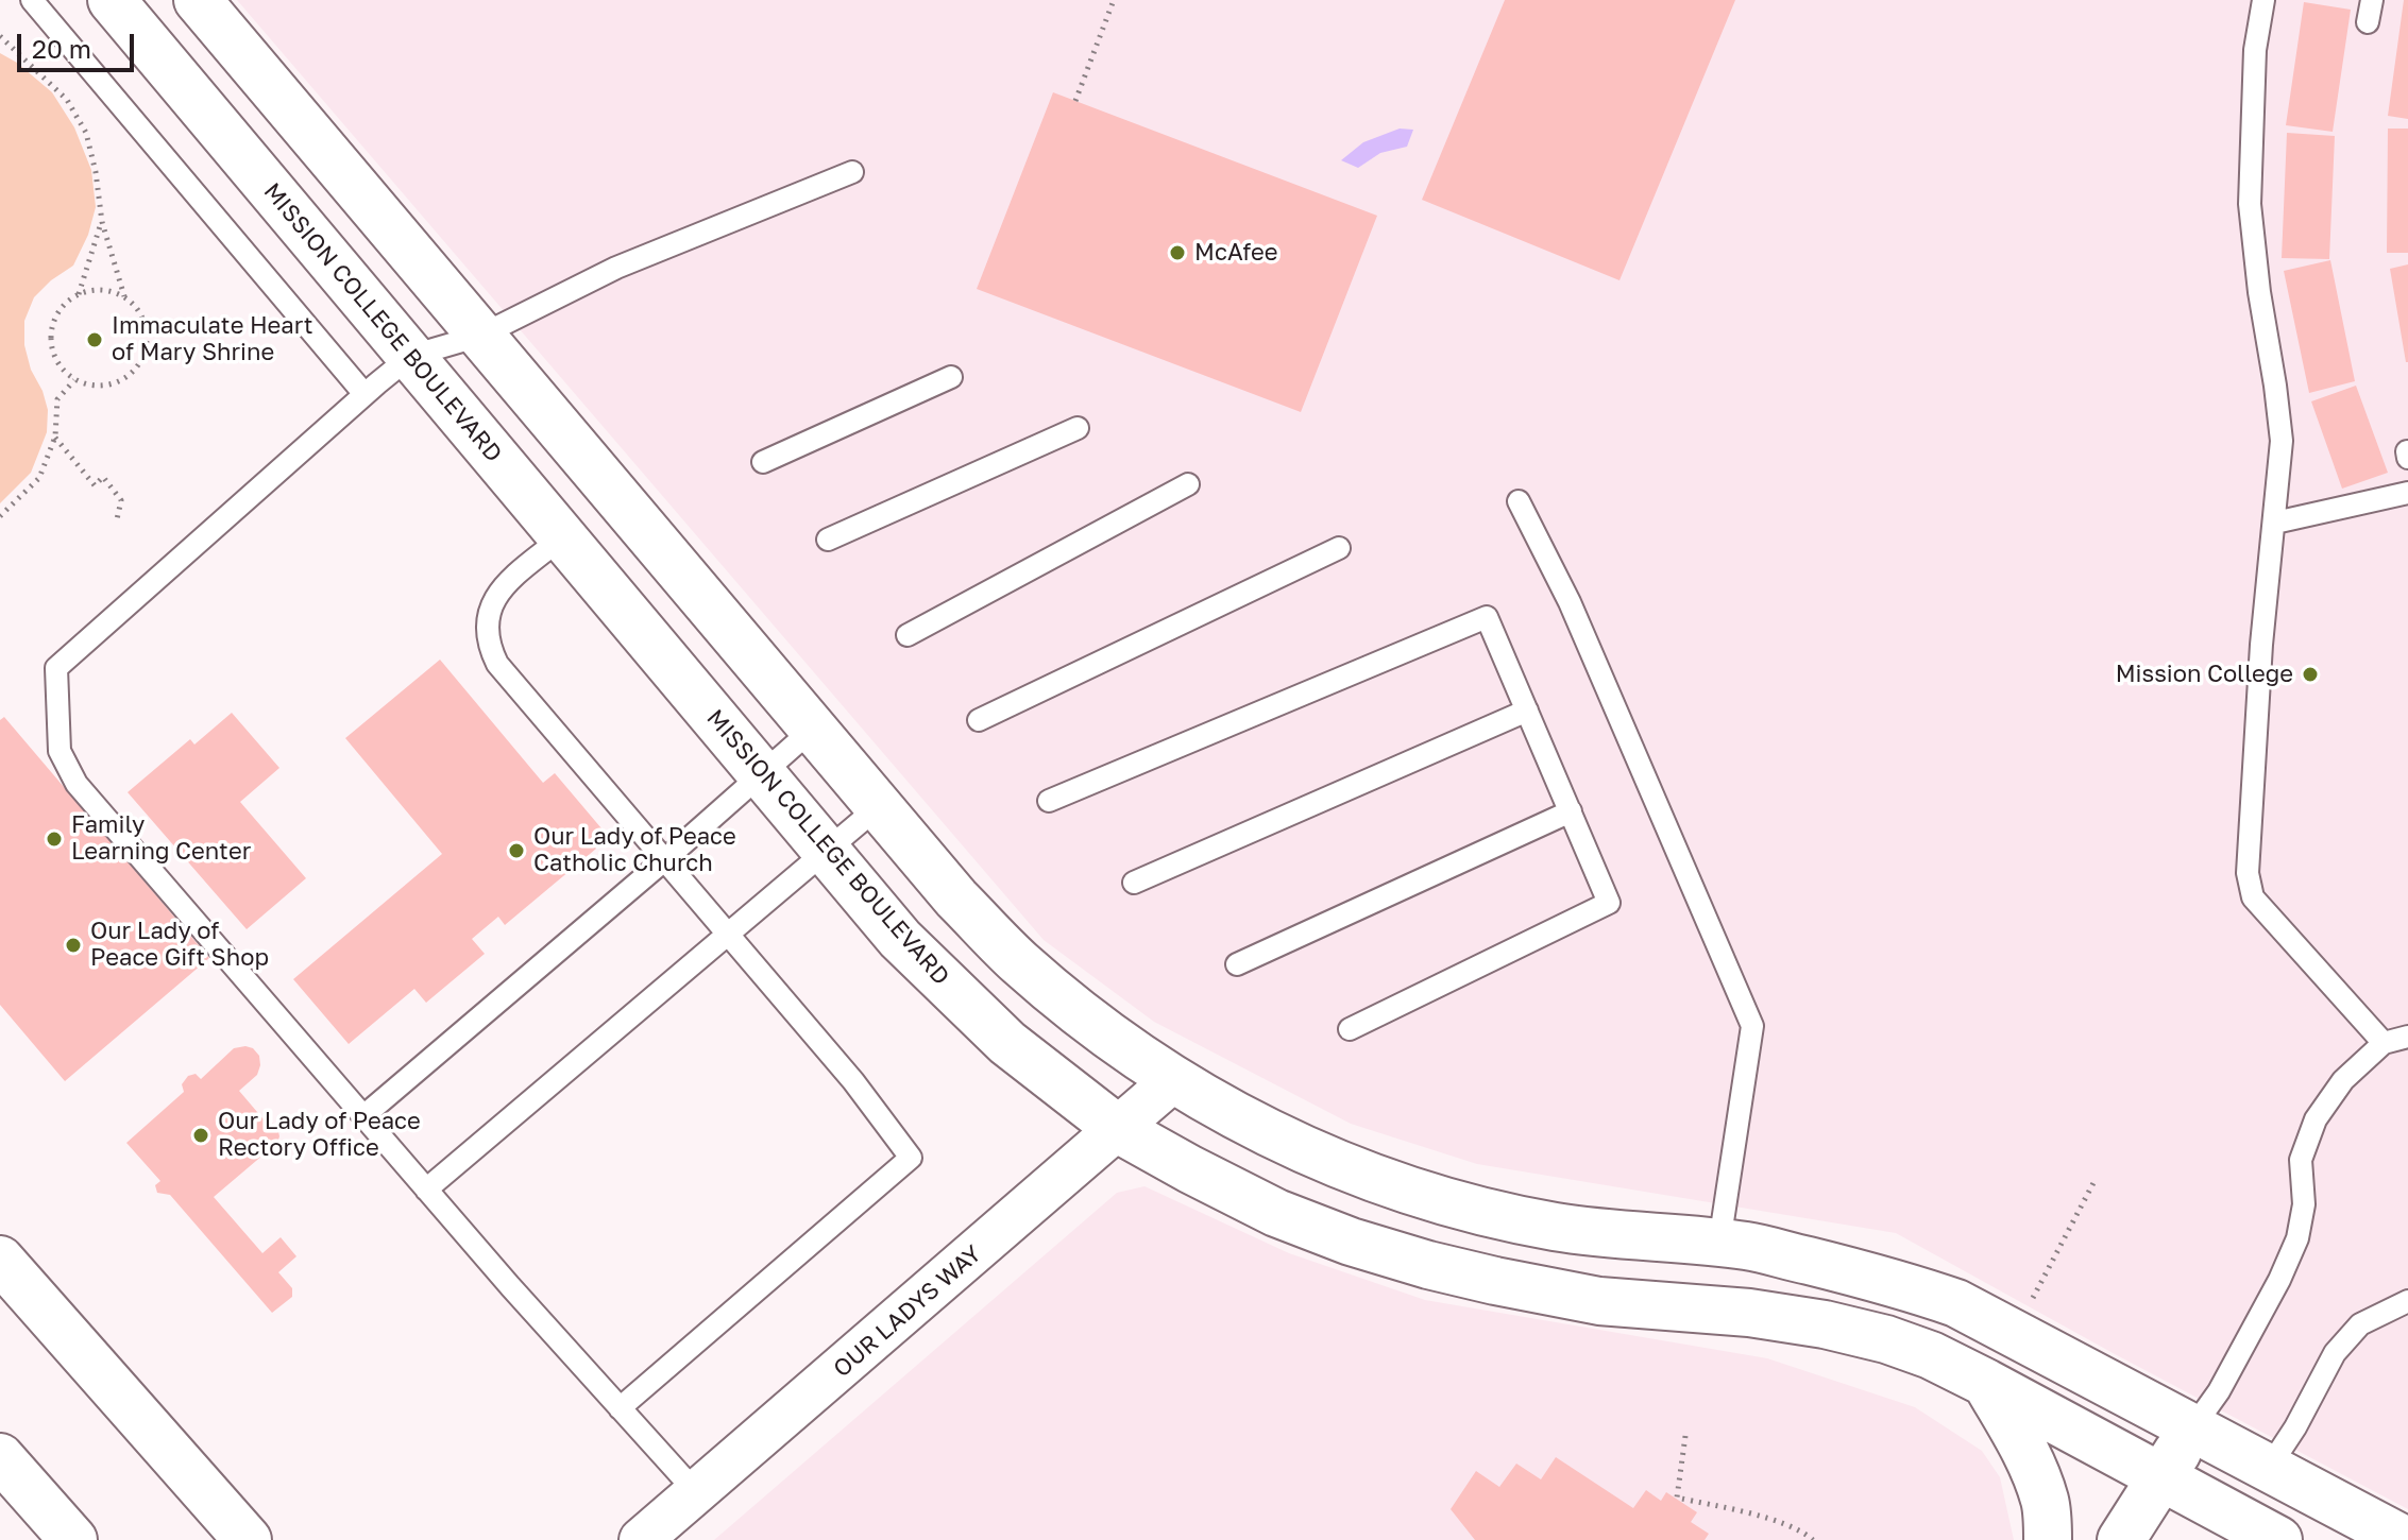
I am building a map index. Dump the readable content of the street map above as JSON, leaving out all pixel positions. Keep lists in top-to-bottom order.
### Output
{
  "streets": {
    "street": ["MISSION COLLEGE BOULEVARD", "OUR LADYS WAY"]
  },
  "crossings": [
    ["MISSION COLLEGE BOULEVARD", "OUR LADYS WAY"]
  ],
  "places": [
    "McAfee",
    "Immaculate Heart of Mary Shrine",
    "Mission College",
    "Family Learning Center",
    "Our Lady of Peace Catholic Church",
    "Our Lady of Peace Gift Shop",
    "Our Lady of Peace Rectory Office"
  ],
  "scale_bar": "20 m"
}
